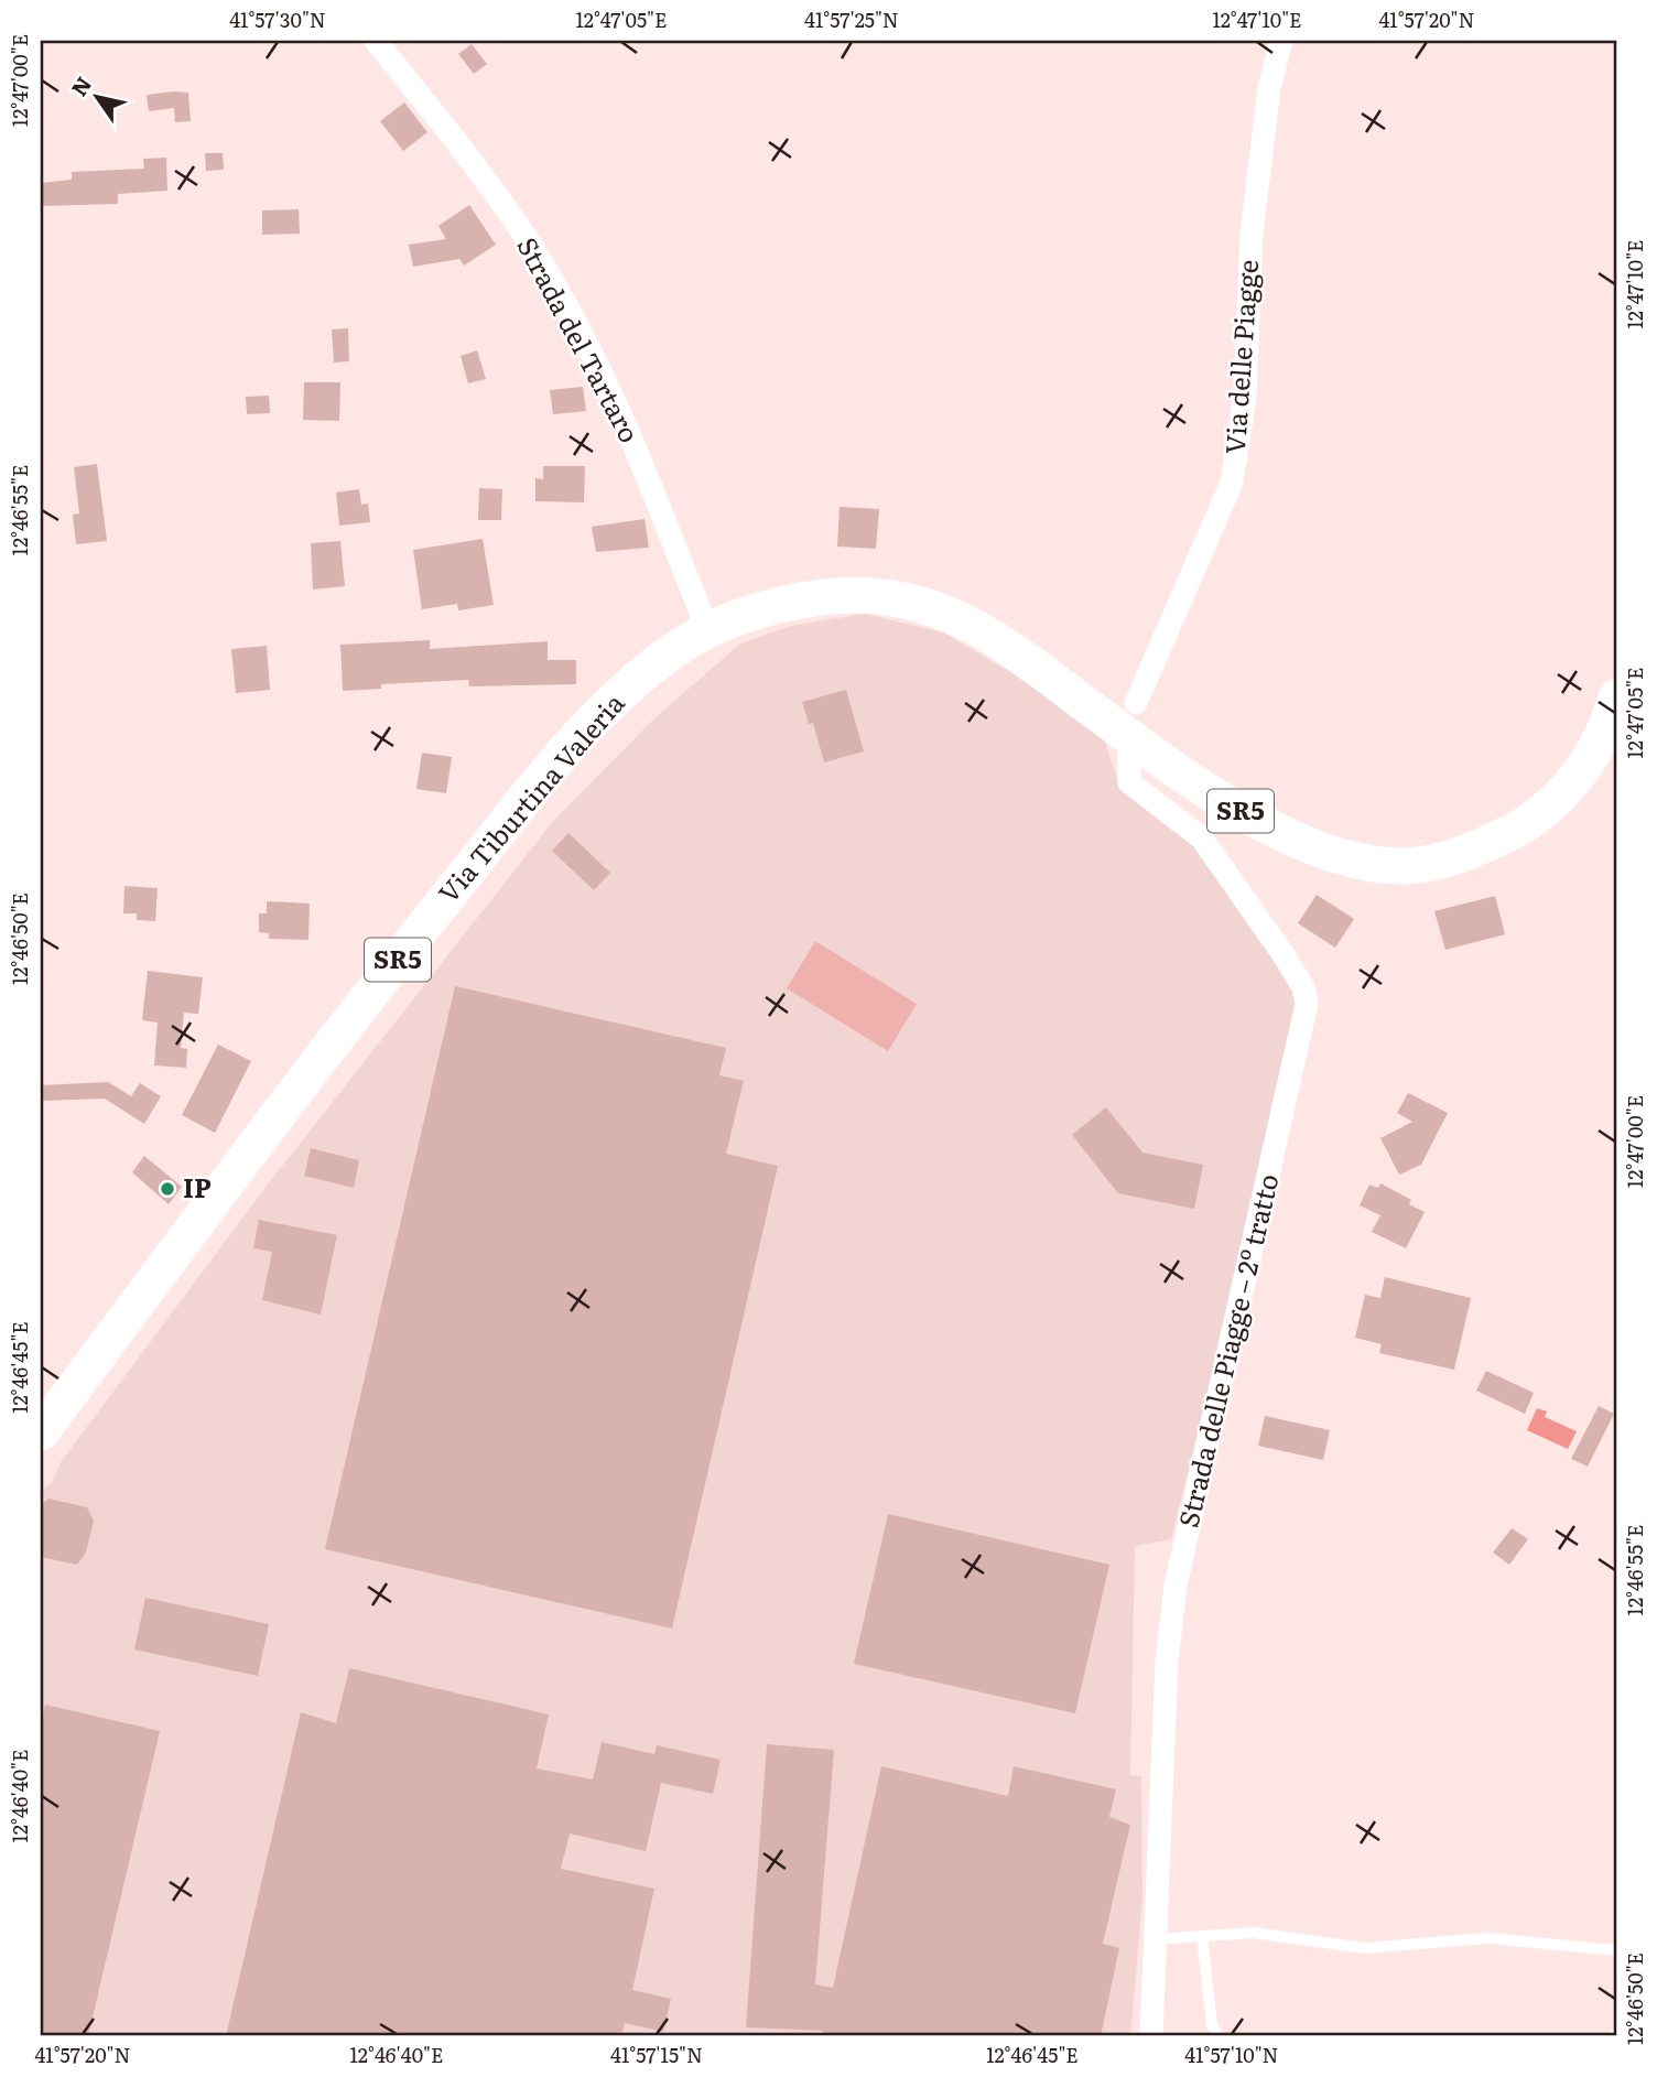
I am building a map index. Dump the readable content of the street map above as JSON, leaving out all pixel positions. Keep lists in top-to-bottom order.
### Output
{
  "streets": {
    "main road": ["Via Tiburtina Valeria", "SR5"],
    "street": ["Strada del Tartaro", "Via delle Piagge", "Strada delle Piagge – 2º tratto"]
  },
  "crossings": [
    ["Strada del Tartaro", "Via Tiburtina Valeria"],
    ["Via delle Piagge", "Via Tiburtina Valeria"],
    ["Via delle Piagge", "Strada delle Piagge – 2º tratto"],
    ["Via Tiburtina Valeria", "Strada delle Piagge – 2º tratto"]
  ],
  "places": ["IP"],
  "north": "top left",
  "coordinates": [
    "41°57'30\"N",
    "12°47'05\"E",
    "41°57'25\"N",
    "12°47'10\"E",
    "41°57'20\"N",
    "12°47'00\"E",
    "12°46'55\"E",
    "12°46'50\"E",
    "12°46'45\"E",
    "12°46'40\"E",
    "41°57'15\"N",
    "41°57'10\"N"
  ]
}
